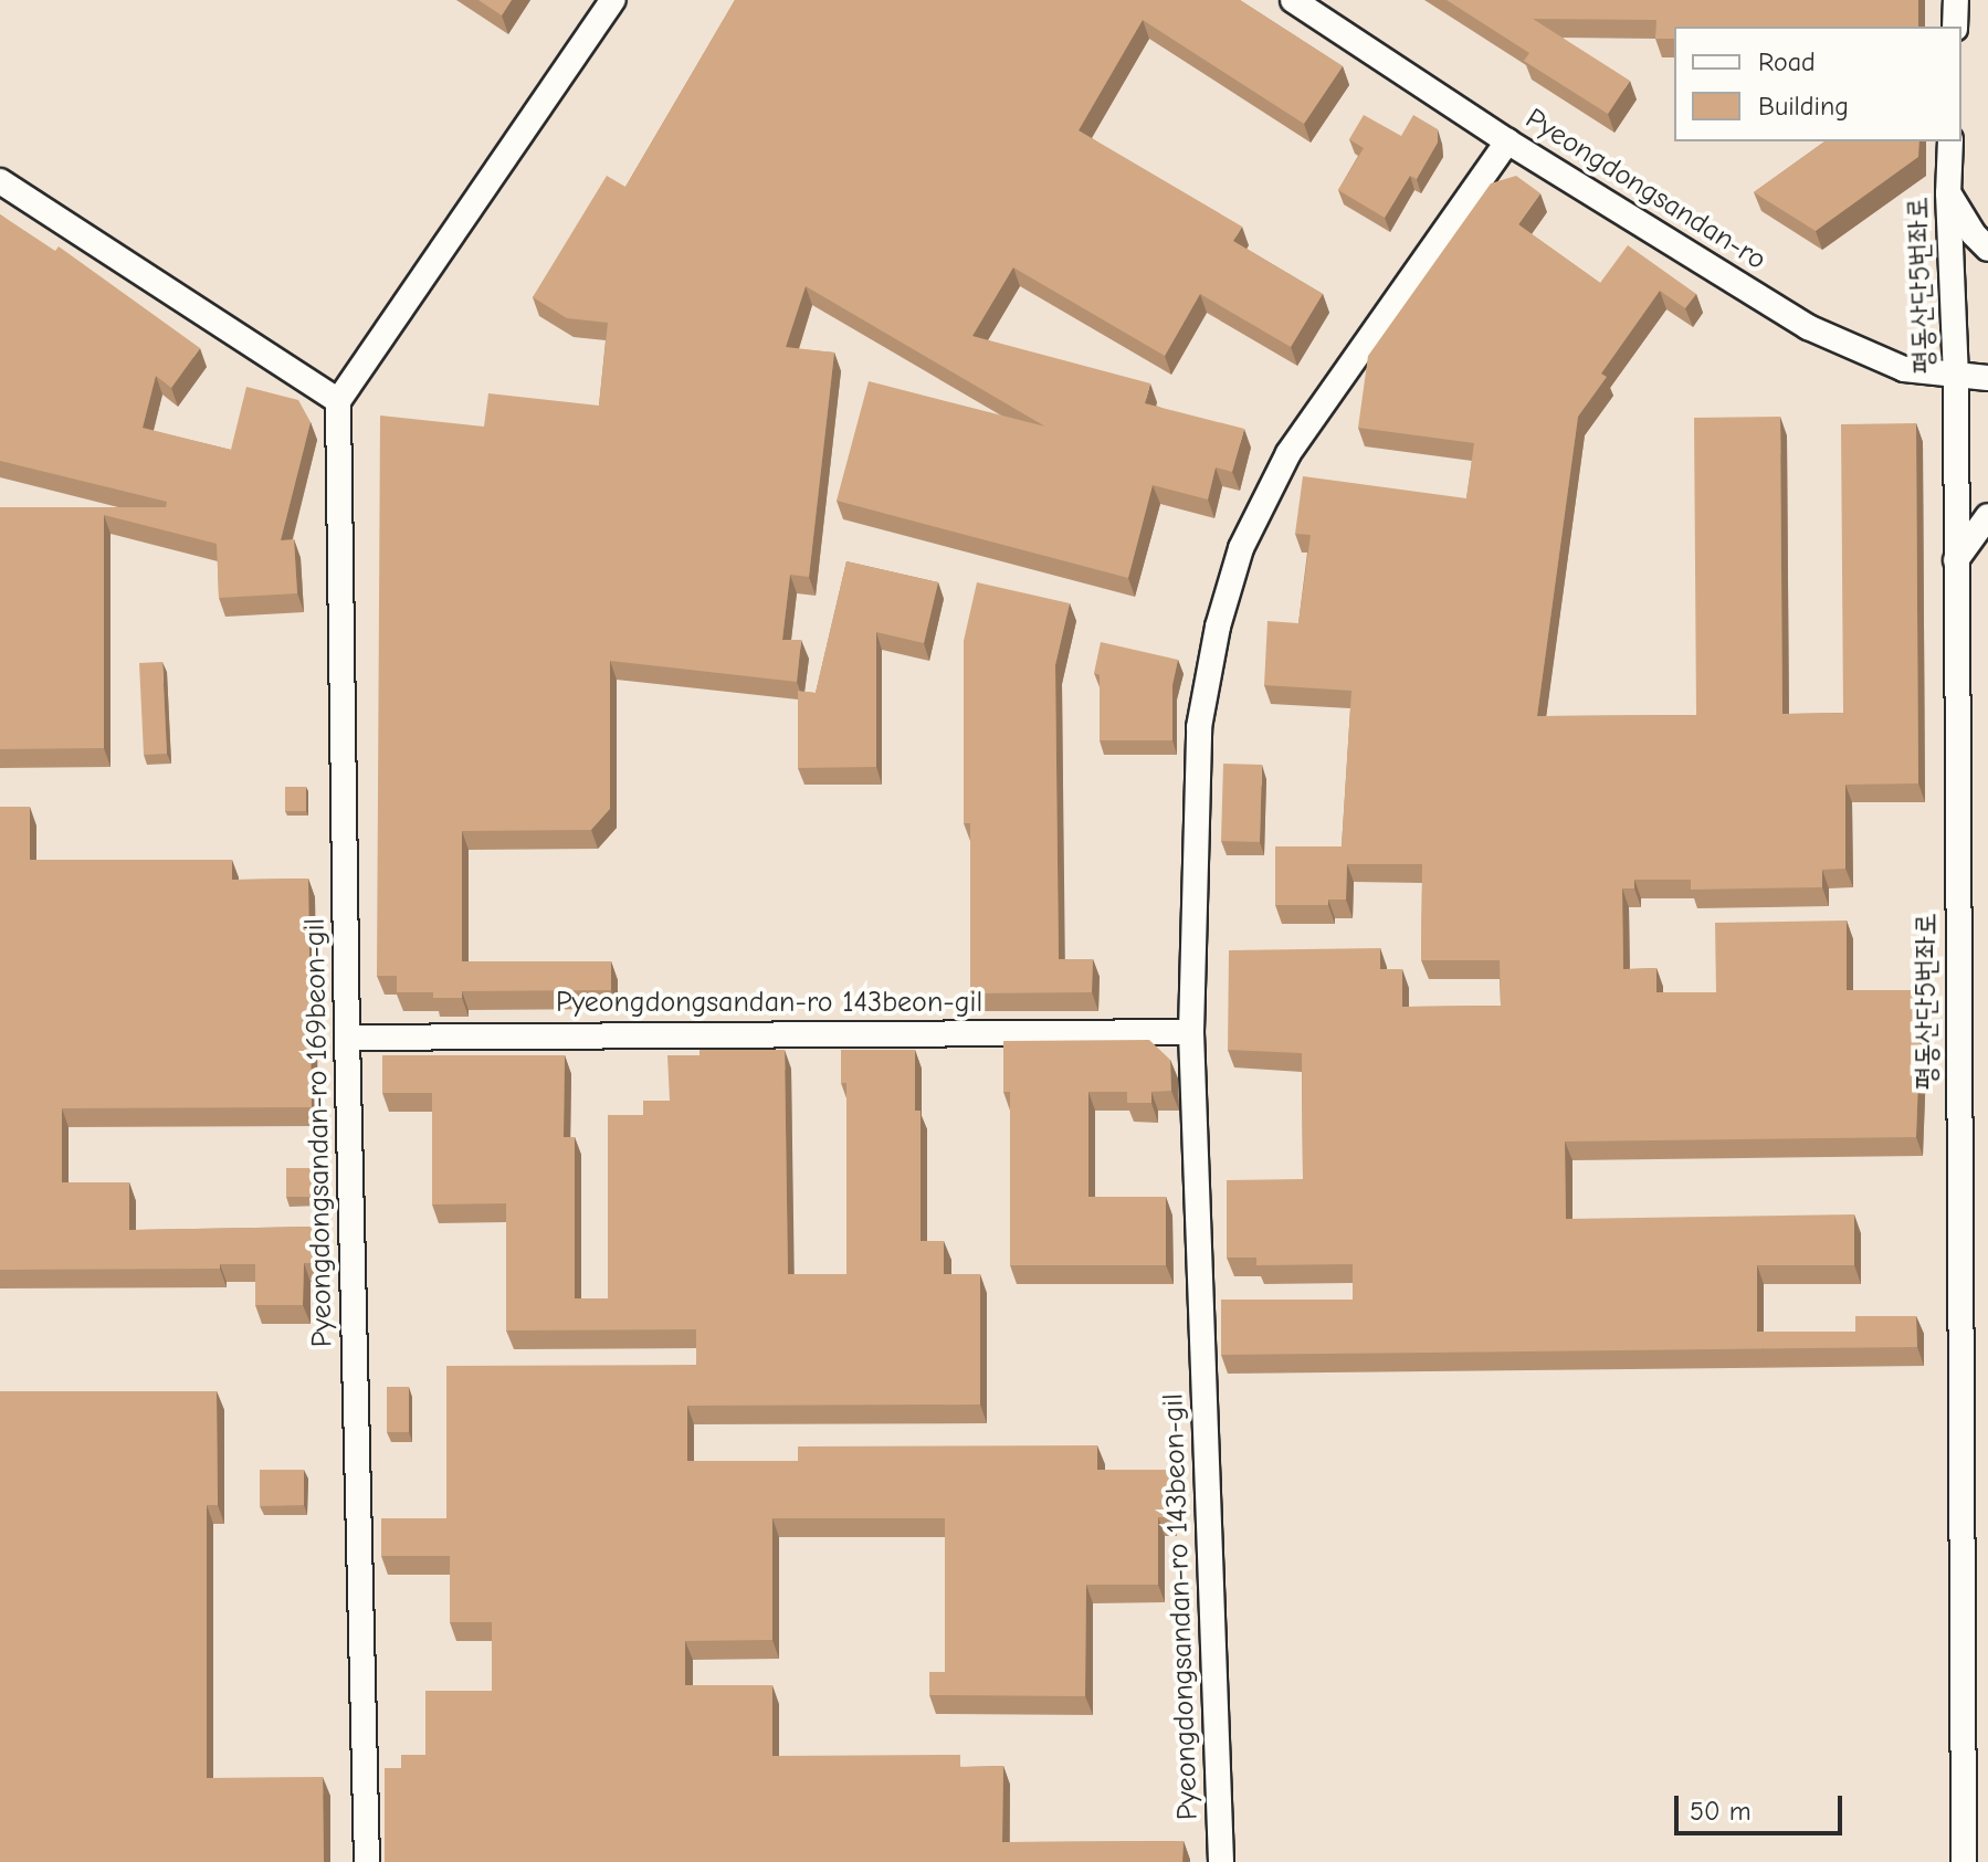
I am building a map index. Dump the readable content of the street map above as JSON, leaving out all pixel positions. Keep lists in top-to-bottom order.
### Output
{
  "streets": {
    "street": [
      "Pyeongdongsandan-ro",
      "평동산단5번좌로",
      "Pyeongdongsandan-ro 143beon-gil",
      "Pyeongdongsandan-ro 169beon-gil"
    ]
  },
  "crossings": [
    ["Pyeongdongsandan-ro", "평동산단5번좌로"],
    ["Pyeongdongsandan-ro", "Pyeongdongsandan-ro 143beon-gil"],
    ["Pyeongdongsandan-ro 143beon-gil", "Pyeongdongsandan-ro 169beon-gil"]
  ],
  "legend": ["Road", "Building"],
  "scale_bar": "50 m"
}
